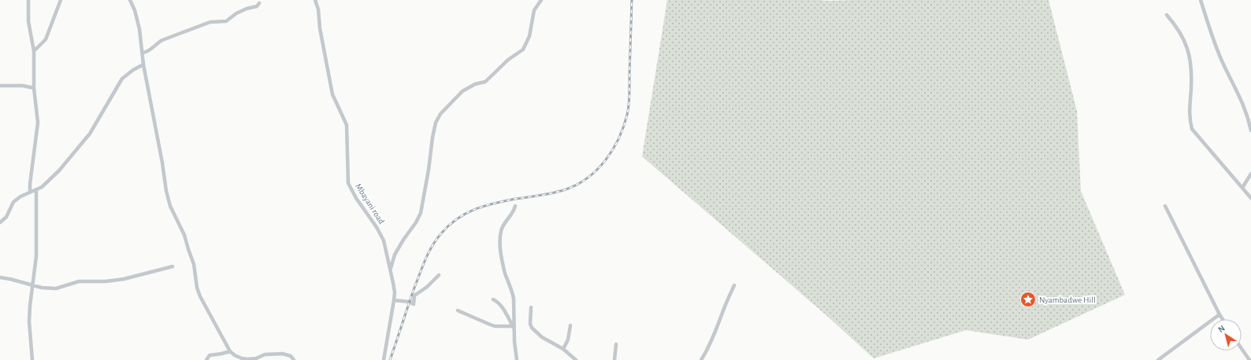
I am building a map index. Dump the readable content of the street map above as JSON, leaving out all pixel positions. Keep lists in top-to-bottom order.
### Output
{
  "streets": {
    "street": ["Mbayani road"]
  },
  "places": {
    "place": ["Nyambadwe Hill"]
  },
  "north": "top left"
}
